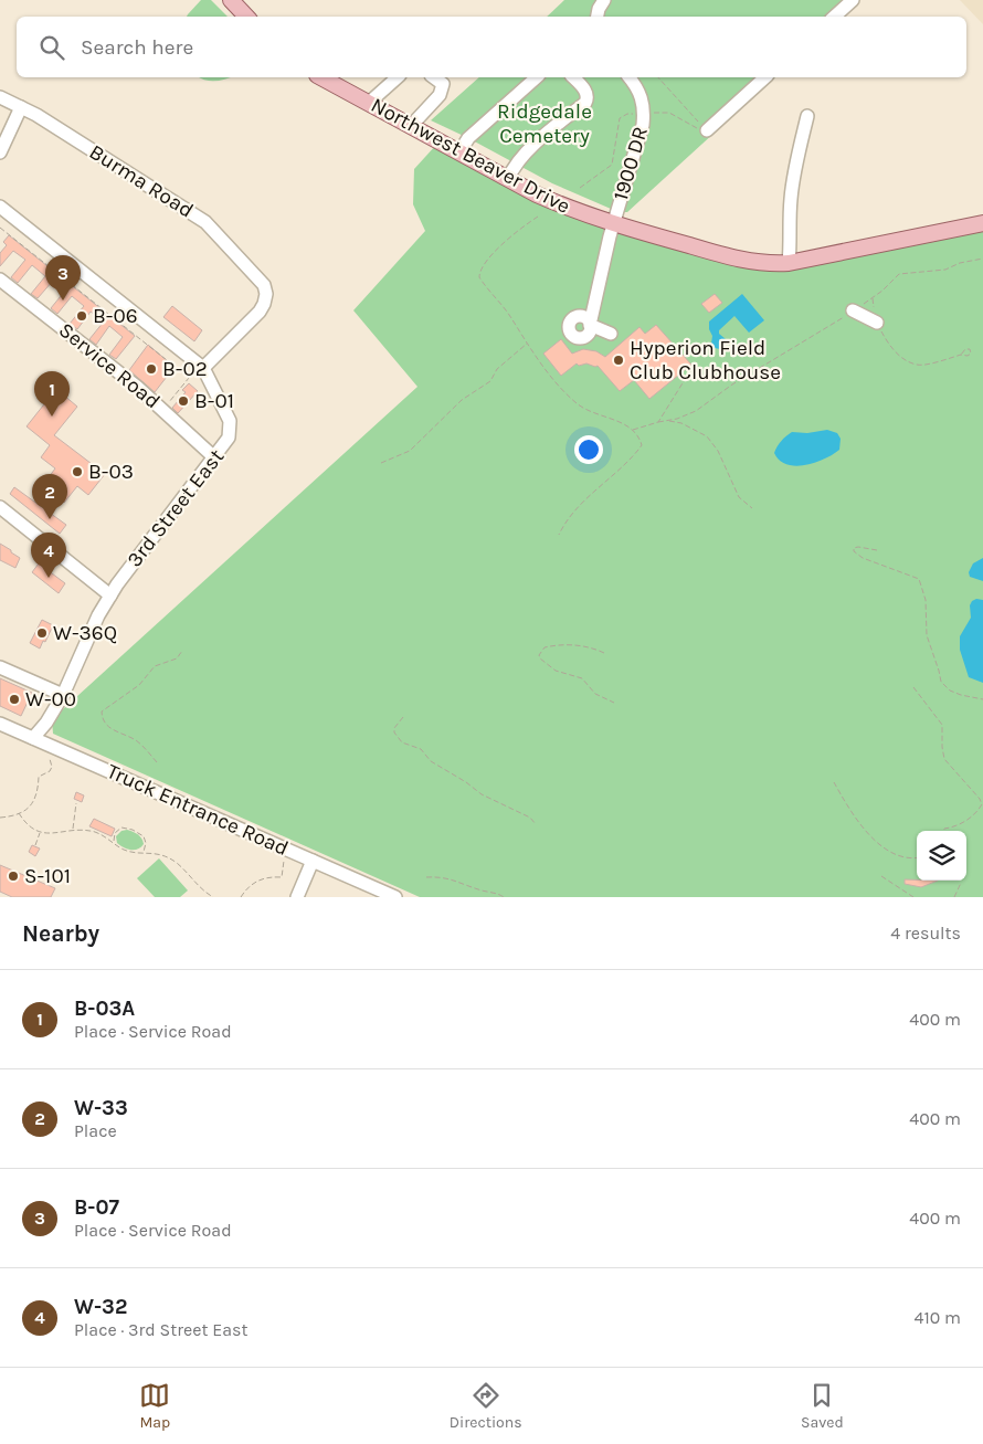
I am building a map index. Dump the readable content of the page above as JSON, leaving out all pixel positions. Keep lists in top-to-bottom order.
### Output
{
  "streets": {
    "main road": ["Northwest Beaver Drive"],
    "street": [
      "1900 DR",
      "Burma Road",
      "Service Road",
      "3rd Street East",
      "Truck Entrance Road"
    ]
  },
  "crossings": [
    ["Northwest Beaver Drive", "1900 DR"],
    ["Burma Road", "3rd Street East"],
    ["Service Road", "3rd Street East"],
    ["3rd Street East", "Truck Entrance Road"]
  ],
  "parks": ["Ridgedale Cemetery"],
  "places": [
    "B-06",
    "Hyperion Field Club Clubhouse",
    "B-02",
    "B-01",
    "B-03",
    "W-36Q",
    "W-00",
    "S-101"
  ],
  "page": {
    "search": "Search here",
    "pins": [
      "3",
      "1",
      "2",
      "4"
    ],
    "heading": ["Nearby", "4 results"],
    "list": [
      {
        "mark": "1",
        "name": "B-03A",
        "note": "Place · Service Road",
        "value": "400 m"
      },
      {
        "mark": "2",
        "name": "W-33",
        "note": "Place",
        "value": "400 m"
      },
      {
        "mark": "3",
        "name": "B-07",
        "note": "Place · Service Road",
        "value": "400 m"
      },
      {
        "mark": "4",
        "name": "W-32",
        "note": "Place · 3rd Street East",
        "value": "410 m"
      }
    ],
    "nav": ["Map", "Directions", "Saved"]
  }
}
